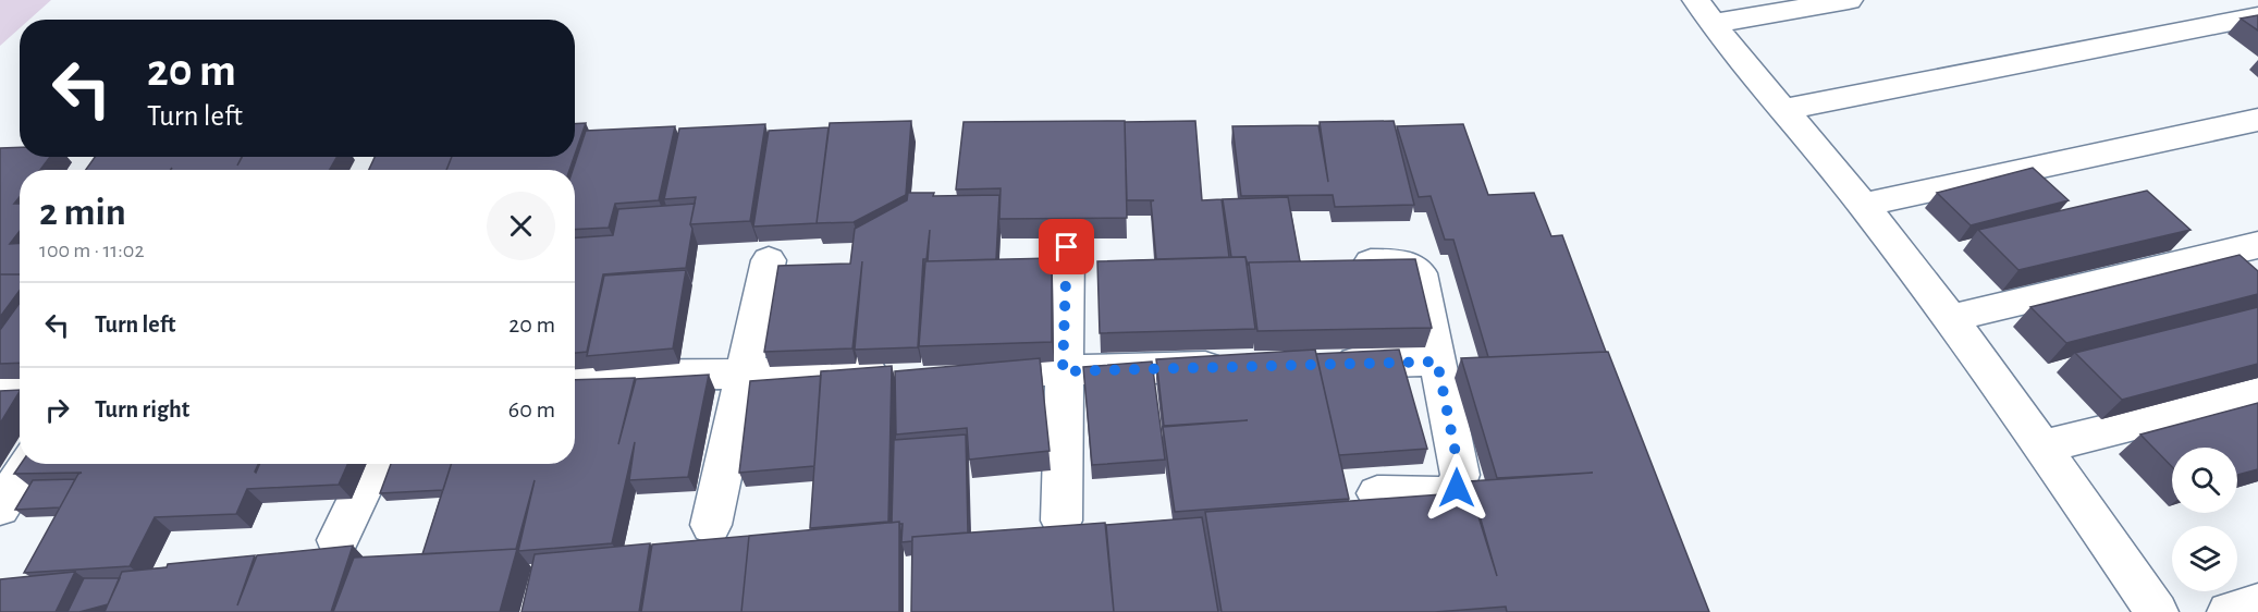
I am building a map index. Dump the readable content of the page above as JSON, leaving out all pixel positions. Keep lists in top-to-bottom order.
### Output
{
  "page": {
    "turn": ["20 m", "Turn left"],
    "heading": ["2 min", "100 m · 11:02"],
    "list": [
      {
        "name": "Turn left",
        "value": "20 m"
      },
      {
        "name": "Turn right",
        "value": "60 m"
      }
    ]
  }
}
